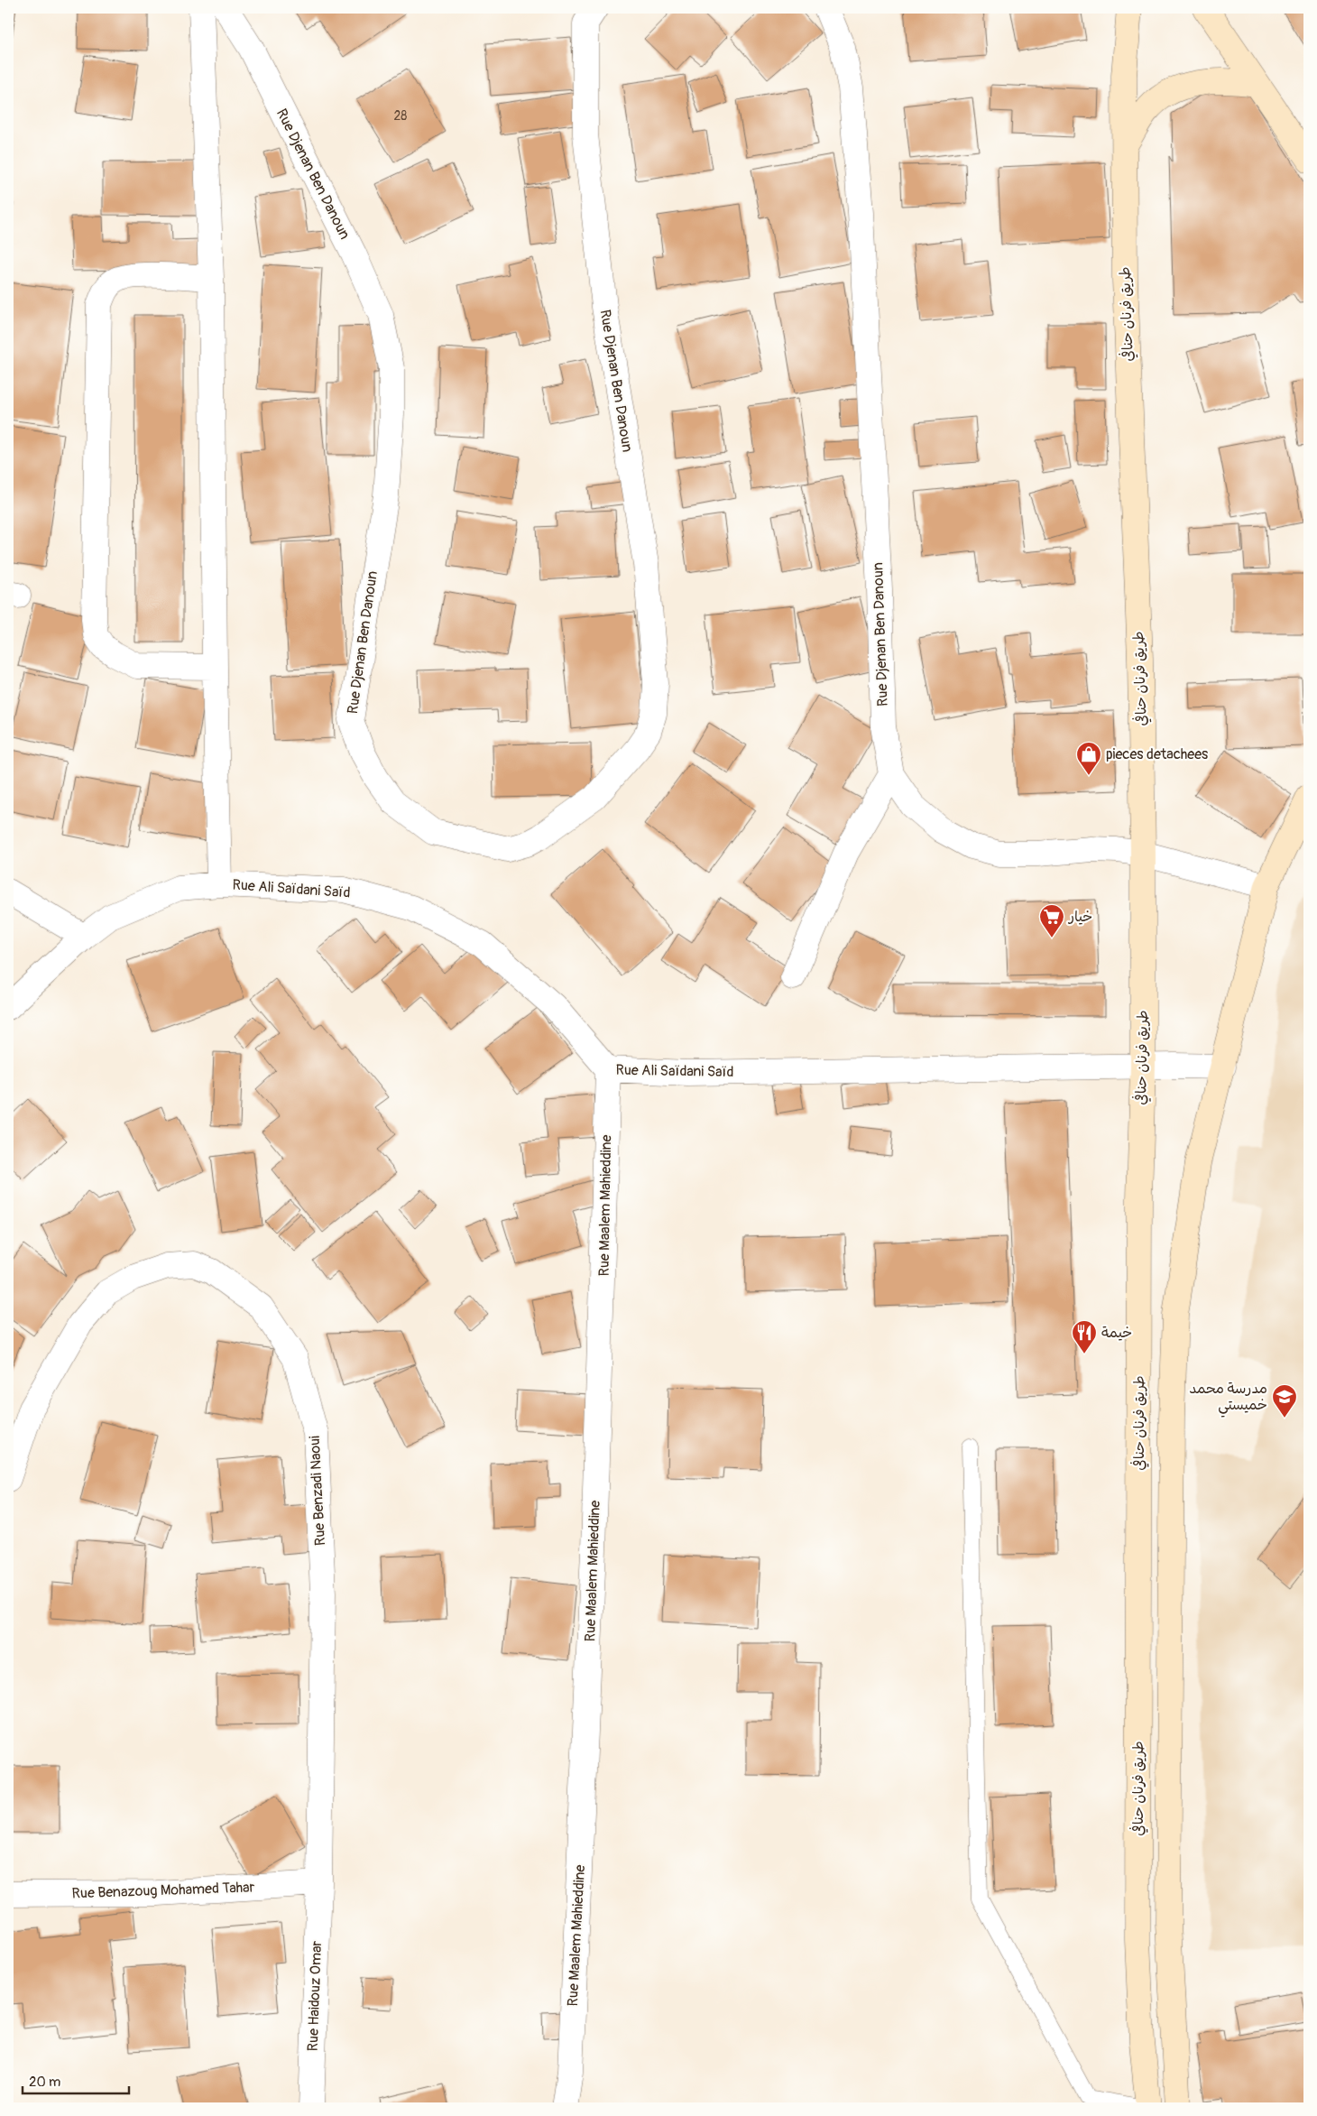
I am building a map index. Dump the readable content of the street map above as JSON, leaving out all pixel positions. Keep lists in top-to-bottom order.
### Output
{
  "streets": {
    "main road": ["طريق فرنان حنافي"],
    "street": [
      "Rue Djenan Ben Danoun",
      "Rue Ali Saïdani Saïd",
      "Rue Maalem Mahieddine",
      "Rue Benzadi Naoui",
      "Rue Benazoug Mohamed Tahar",
      "Rue Haidouz Omar"
    ]
  },
  "crossings": [
    ["Rue Djenan Ben Danoun", "طريق فرنان حنافي"],
    ["طريق فرنان حنافي", "Rue Ali Saïdani Saïd"],
    ["Rue Ali Saïdani Saïd", "Rue Maalem Mahieddine"],
    ["Rue Benzadi Naoui", "Rue Benazoug Mohamed Tahar"],
    ["Rue Benzadi Naoui", "Rue Haidouz Omar"],
    ["Rue Benazoug Mohamed Tahar", "Rue Haidouz Omar"]
  ],
  "places": {
    "shop": ["pieces detachees"],
    "supermarket": ["خيار"],
    "restaurant": ["خيمة"],
    "school or university": ["مدرسة محمد خميستي"]
  },
  "house_numbers": ["28"],
  "scale_bar": "20 m"
}
